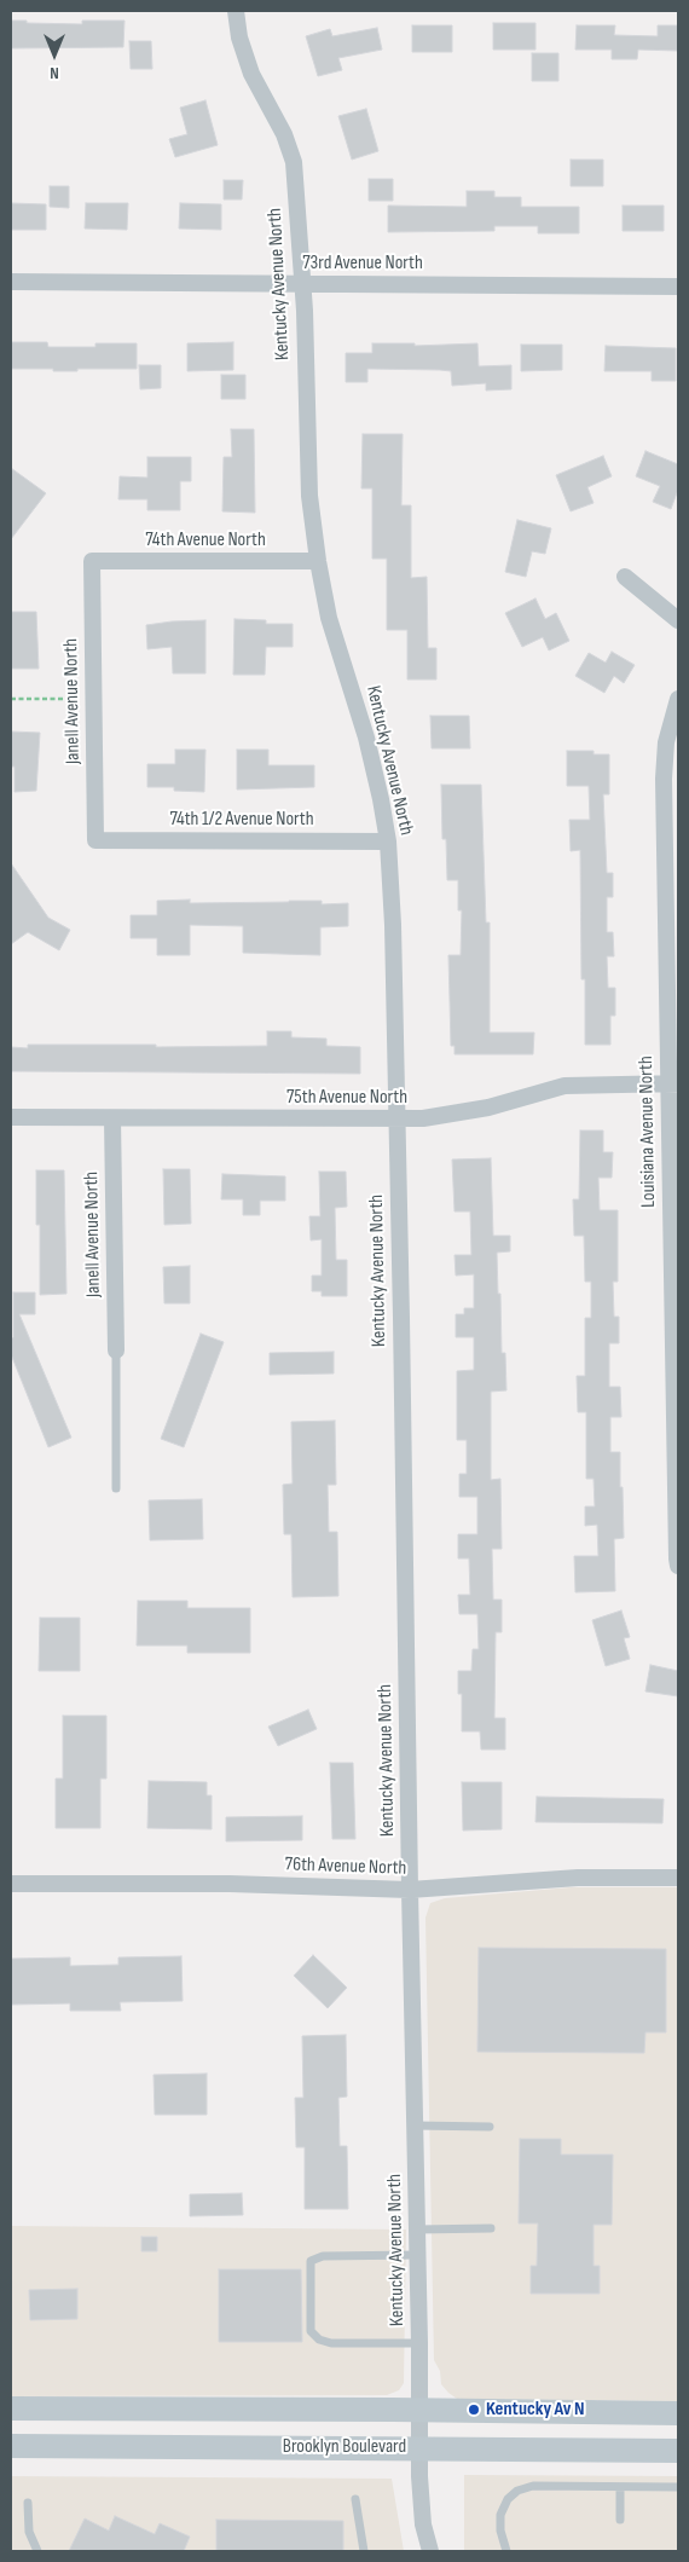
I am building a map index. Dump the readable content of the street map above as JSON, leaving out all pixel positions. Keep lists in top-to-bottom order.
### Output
{
  "streets": {
    "main road": ["Brooklyn Boulevard"],
    "street": [
      "73rd Avenue North",
      "Kentucky Avenue North",
      "74th Avenue North",
      "Janell Avenue North",
      "74th 1/2 Avenue North",
      "75th Avenue North",
      "Louisiana Avenue North",
      "76th Avenue North"
    ]
  },
  "crossings": [
    ["73rd Avenue North", "Kentucky Avenue North"],
    ["Kentucky Avenue North", "74th Avenue North"],
    ["Kentucky Avenue North", "74th 1/2 Avenue North"],
    ["Kentucky Avenue North", "75th Avenue North"],
    ["Kentucky Avenue North", "76th Avenue North"],
    ["Kentucky Avenue North", "Brooklyn Boulevard"],
    ["74th Avenue North", "Janell Avenue North"],
    ["Janell Avenue North", "74th 1/2 Avenue North"],
    ["Janell Avenue North", "75th Avenue North"],
    ["75th Avenue North", "Louisiana Avenue North"]
  ],
  "places": ["Kentucky Av N"],
  "north": "bottom"
}
